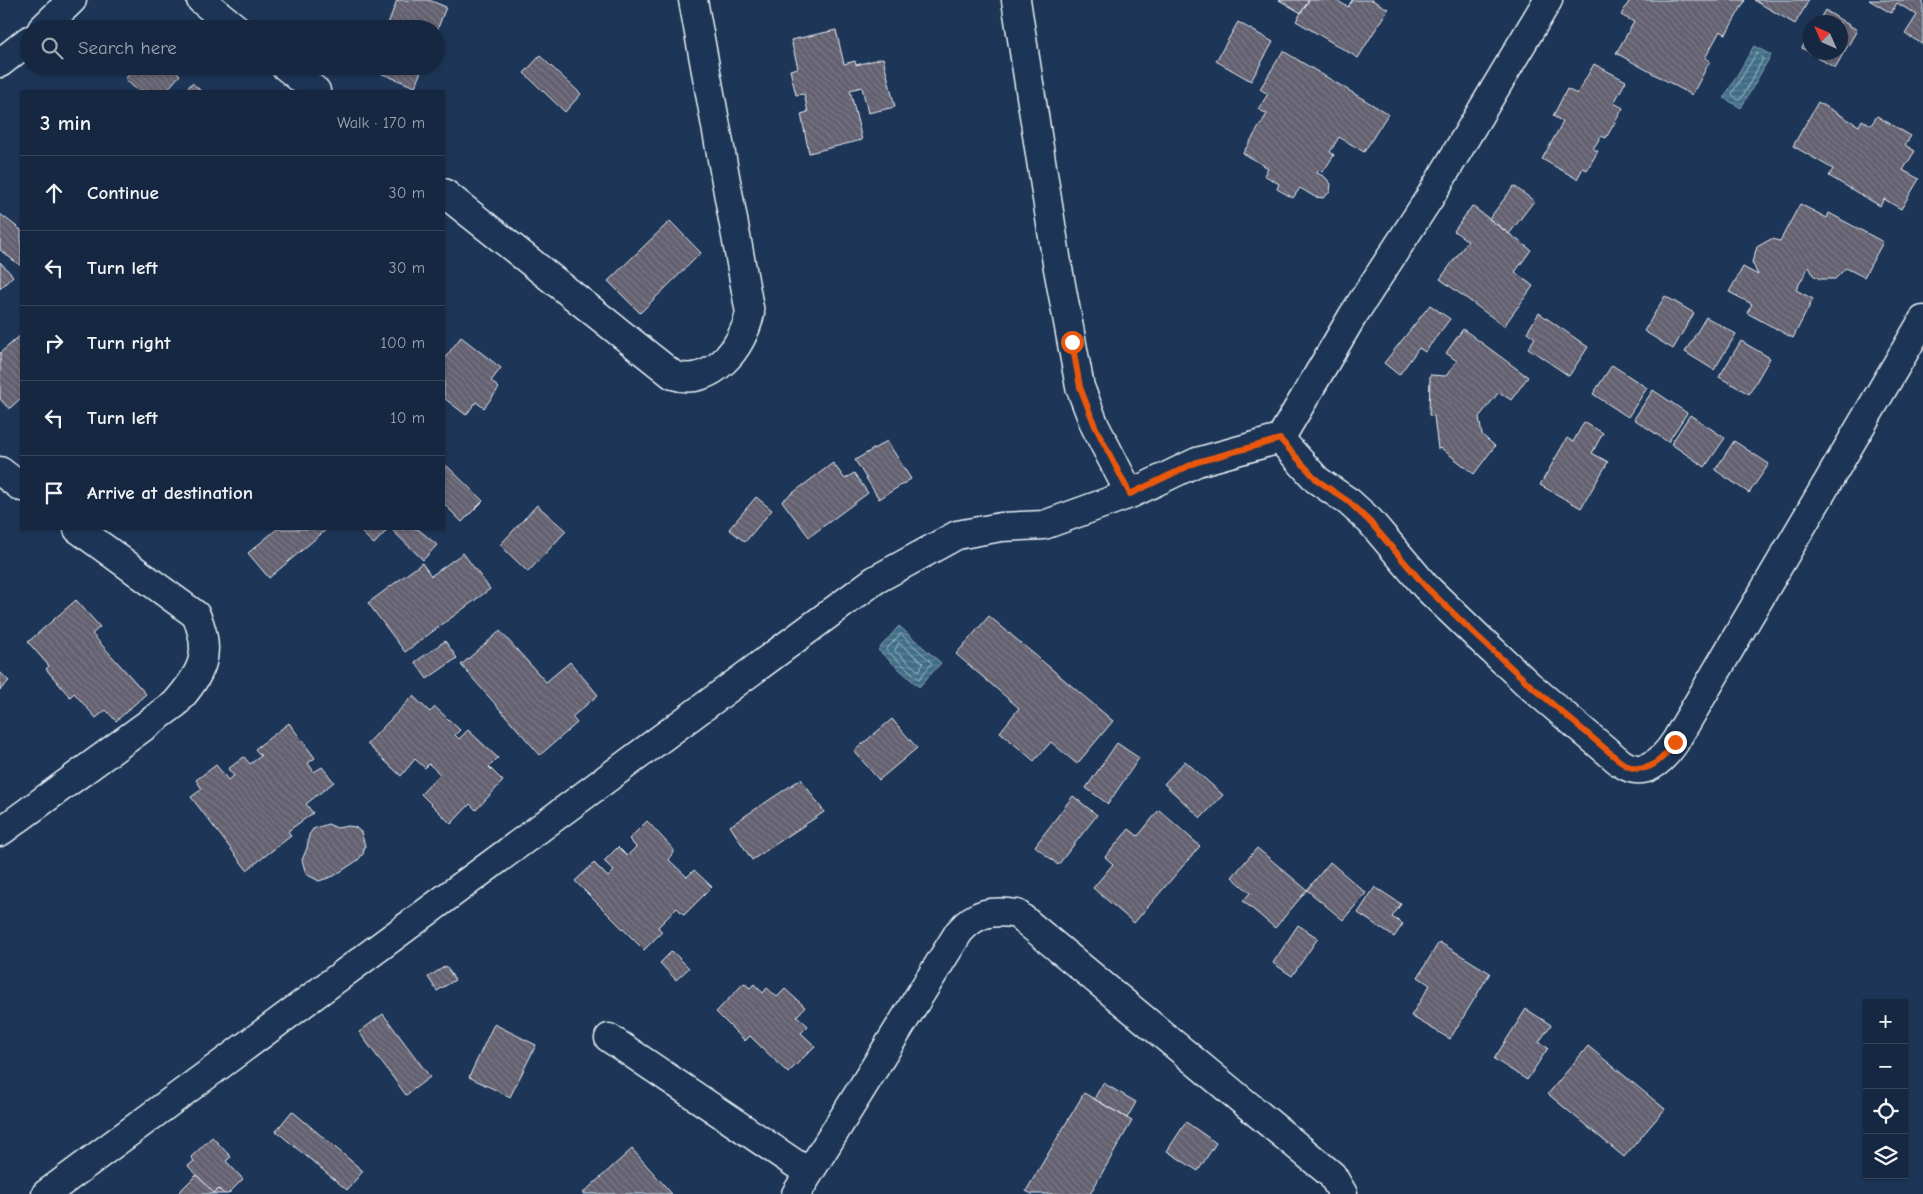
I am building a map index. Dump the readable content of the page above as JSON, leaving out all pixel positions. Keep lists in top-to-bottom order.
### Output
{
  "north": "top left",
  "page": {
    "search": "Search here",
    "heading": ["3 min", "Walk · 170 m"],
    "list": [
      ["Continue", "30 m"],
      ["Turn left", "30 m"],
      ["Turn right", "100 m"],
      ["Turn left", "10 m"],
      "Arrive at destination"
    ],
    "map_buttons": ["+", "−"]
  }
}
